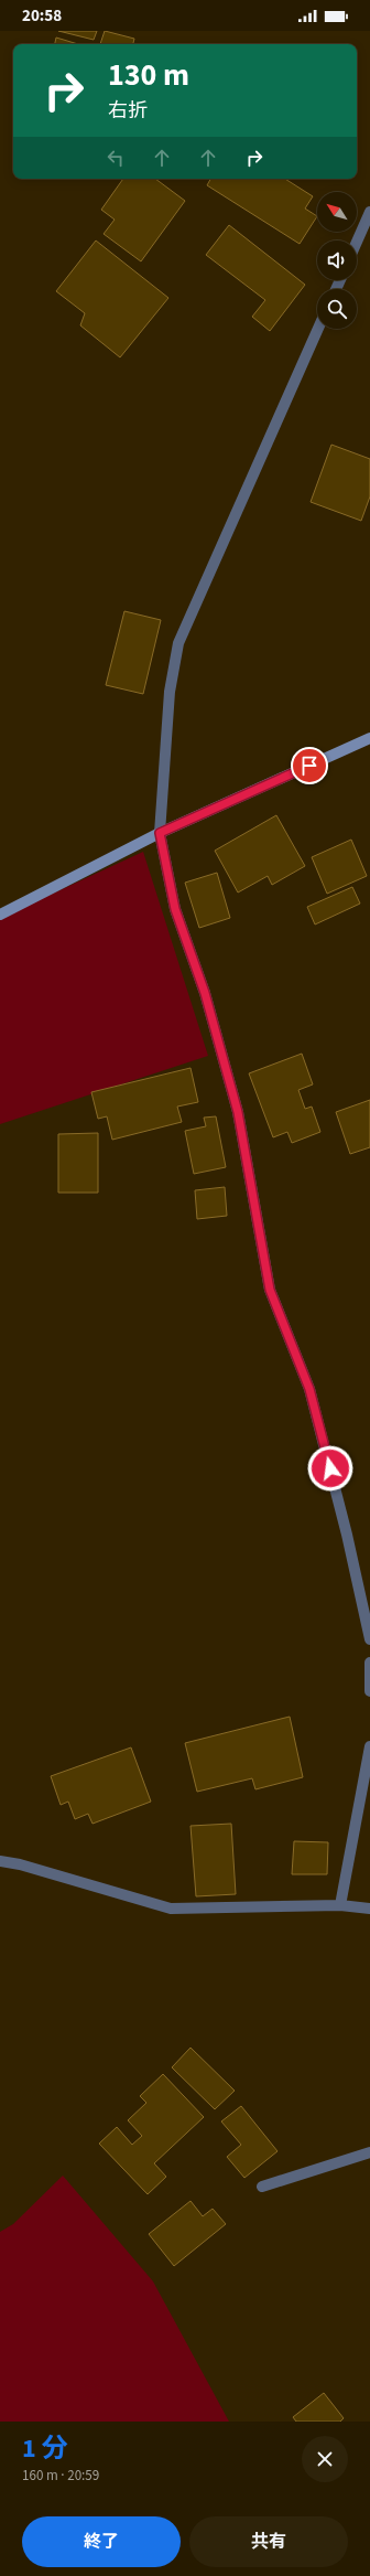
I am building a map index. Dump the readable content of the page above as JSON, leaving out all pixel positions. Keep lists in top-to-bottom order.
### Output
{
  "north": "top left",
  "page": {
    "status": "20:58",
    "turn": ["130 m", "右折"],
    "heading": ["1 分", "160 m · 20:59"],
    "buttons": ["終了", "共有"]
  }
}
